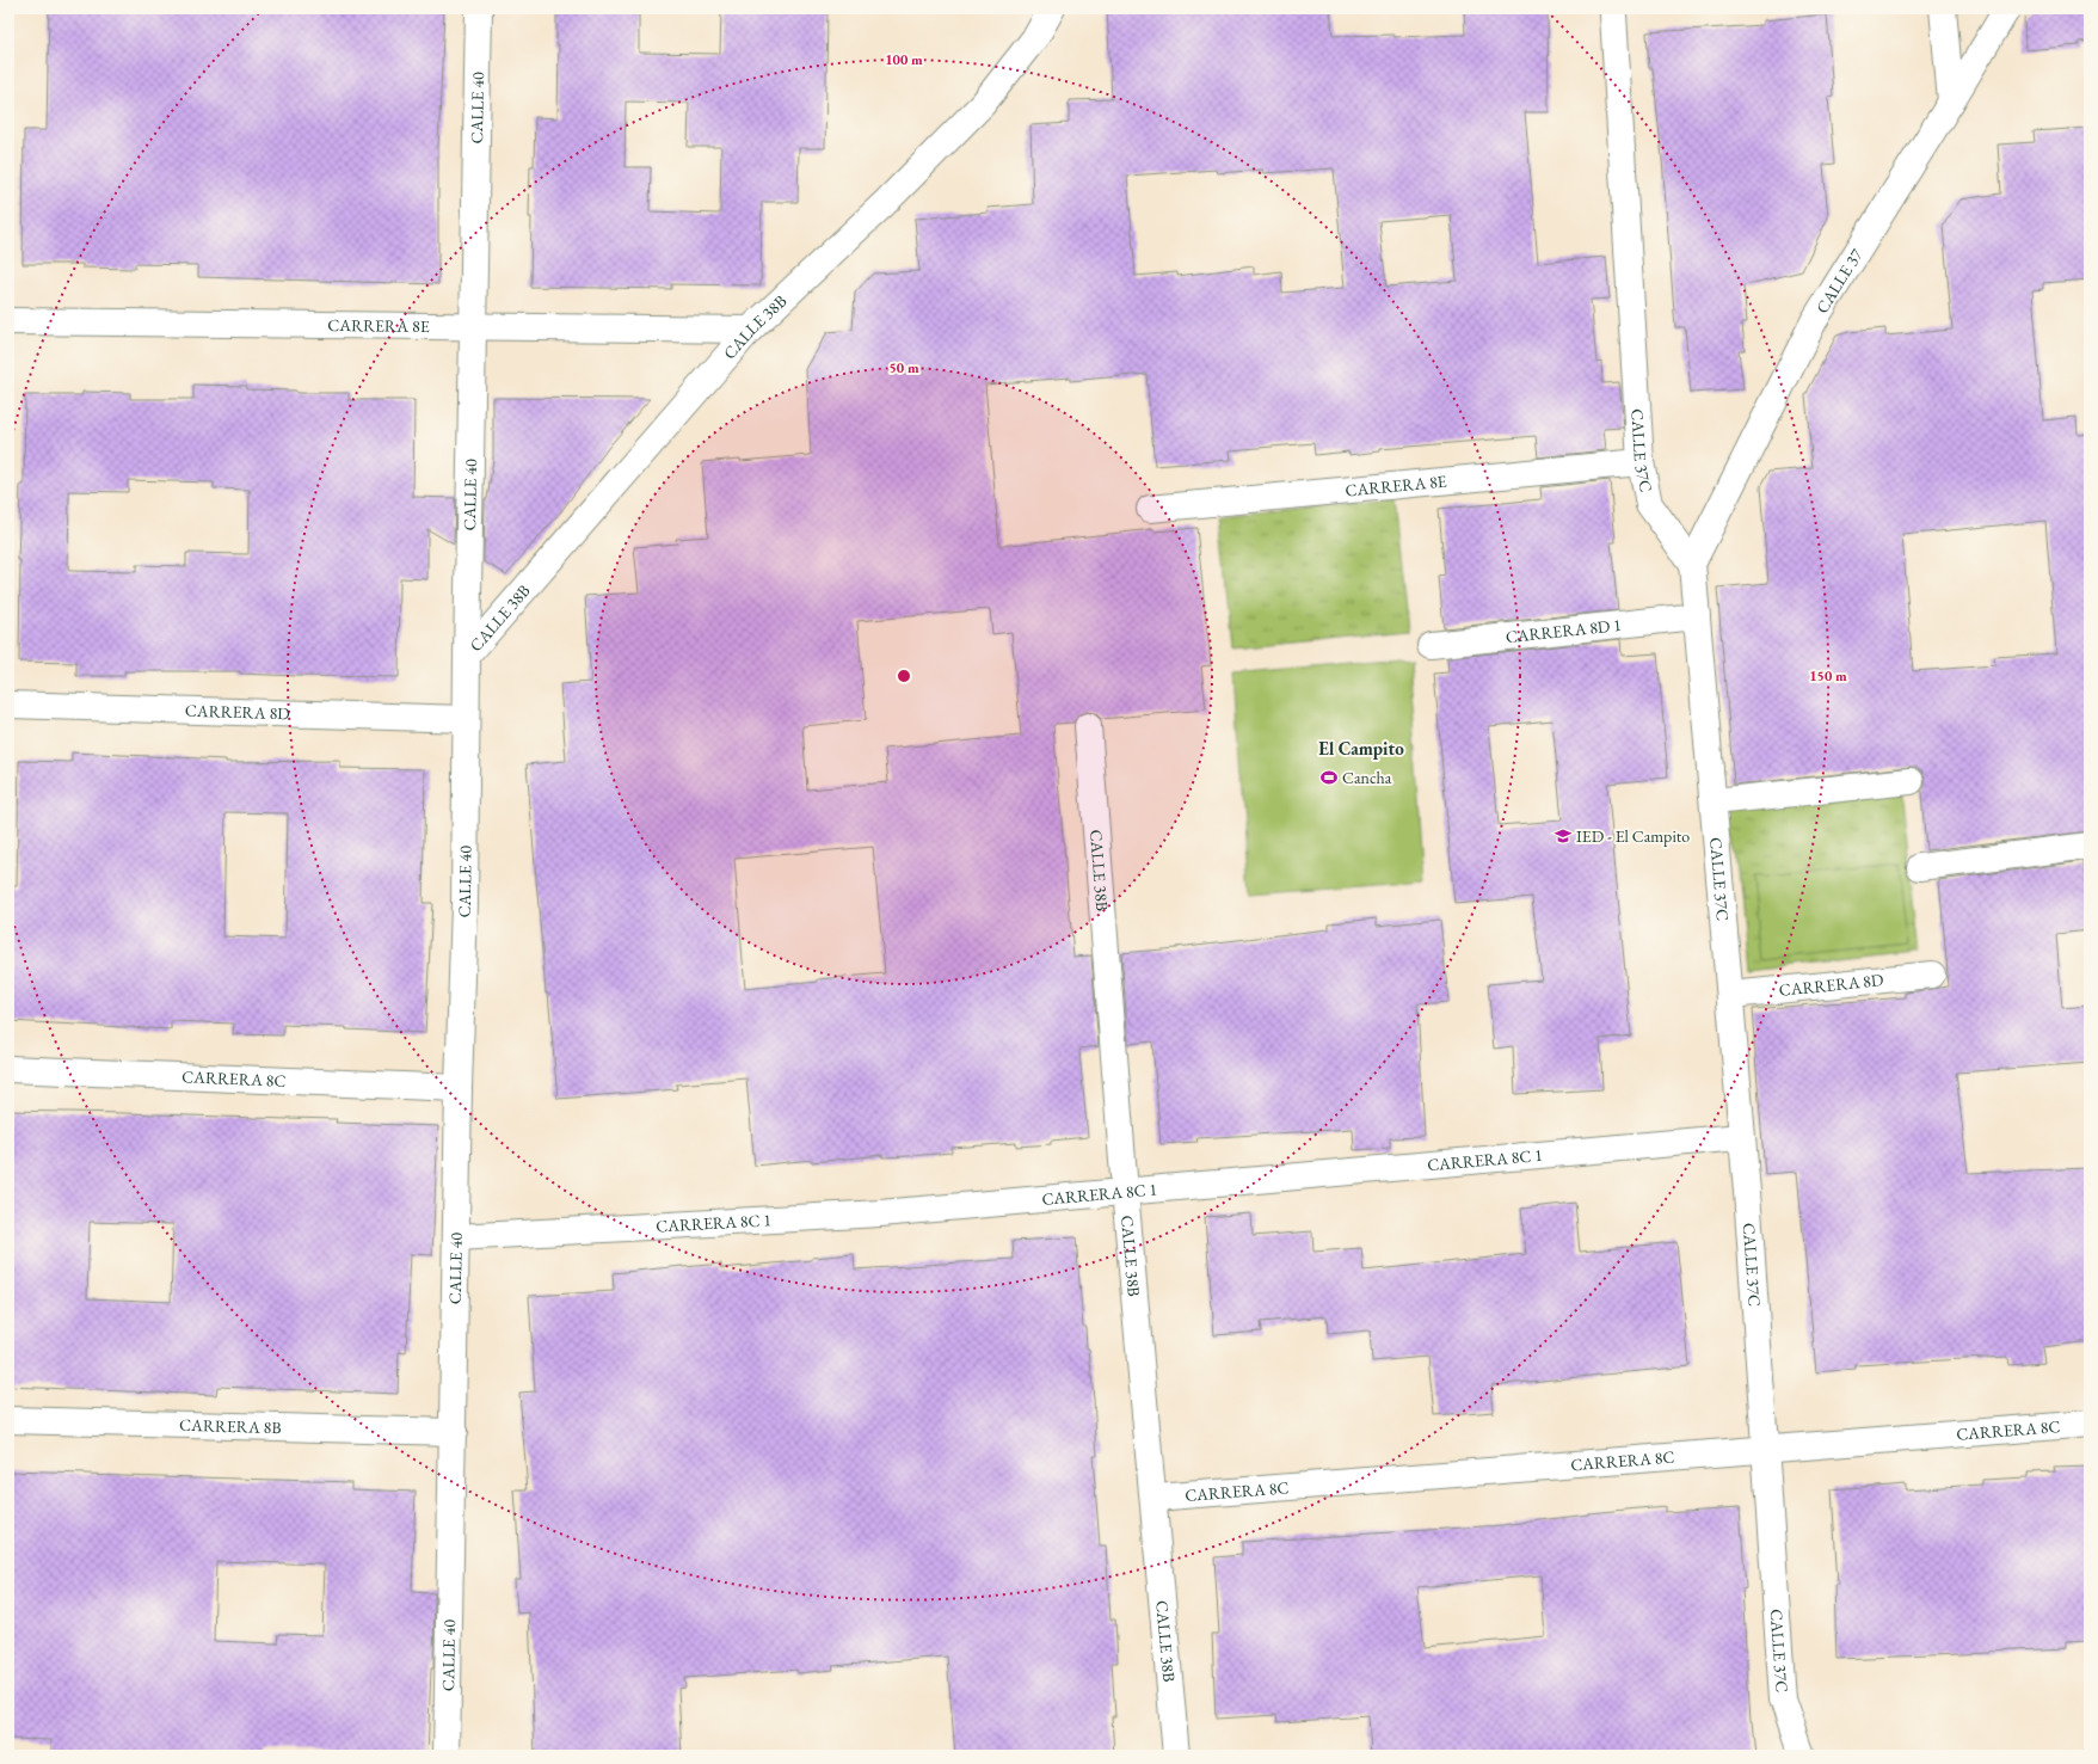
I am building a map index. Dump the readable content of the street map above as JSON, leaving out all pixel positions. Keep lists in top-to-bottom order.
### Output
{
  "streets": {
    "street": [
      "CALLE 40",
      "CALLE 37",
      "CARRERA 8E",
      "CALLE 38B",
      "CALLE 37C",
      "CARRERA 8D 1",
      "CARRERA 8D",
      "CARRERA 8C",
      "CARRERA 8C 1",
      "CARRERA 8B"
    ]
  },
  "crossings": [
    ["CALLE 40", "CARRERA 8E"],
    ["CALLE 40", "CALLE 38B"],
    ["CALLE 40", "CARRERA 8D"],
    ["CALLE 40", "CARRERA 8C"],
    ["CALLE 40", "CARRERA 8C 1"],
    ["CALLE 40", "CARRERA 8B"],
    ["CALLE 37", "CALLE 37C"],
    ["CARRERA 8E", "CALLE 38B"],
    ["CARRERA 8E", "CALLE 37C"],
    ["CALLE 38B", "CARRERA 8C"],
    ["CALLE 38B", "CARRERA 8C 1"],
    ["CALLE 37C", "CARRERA 8D 1"],
    ["CALLE 37C", "CARRERA 8D"],
    ["CALLE 37C", "CARRERA 8C"],
    ["CALLE 37C", "CARRERA 8C 1"]
  ],
  "districts": ["El Campito"],
  "places": {
    "sports": ["Cancha"],
    "school or university": ["IED - El Campito"]
  },
  "rings": ["100 m", "50 m", "150 m"]
}
